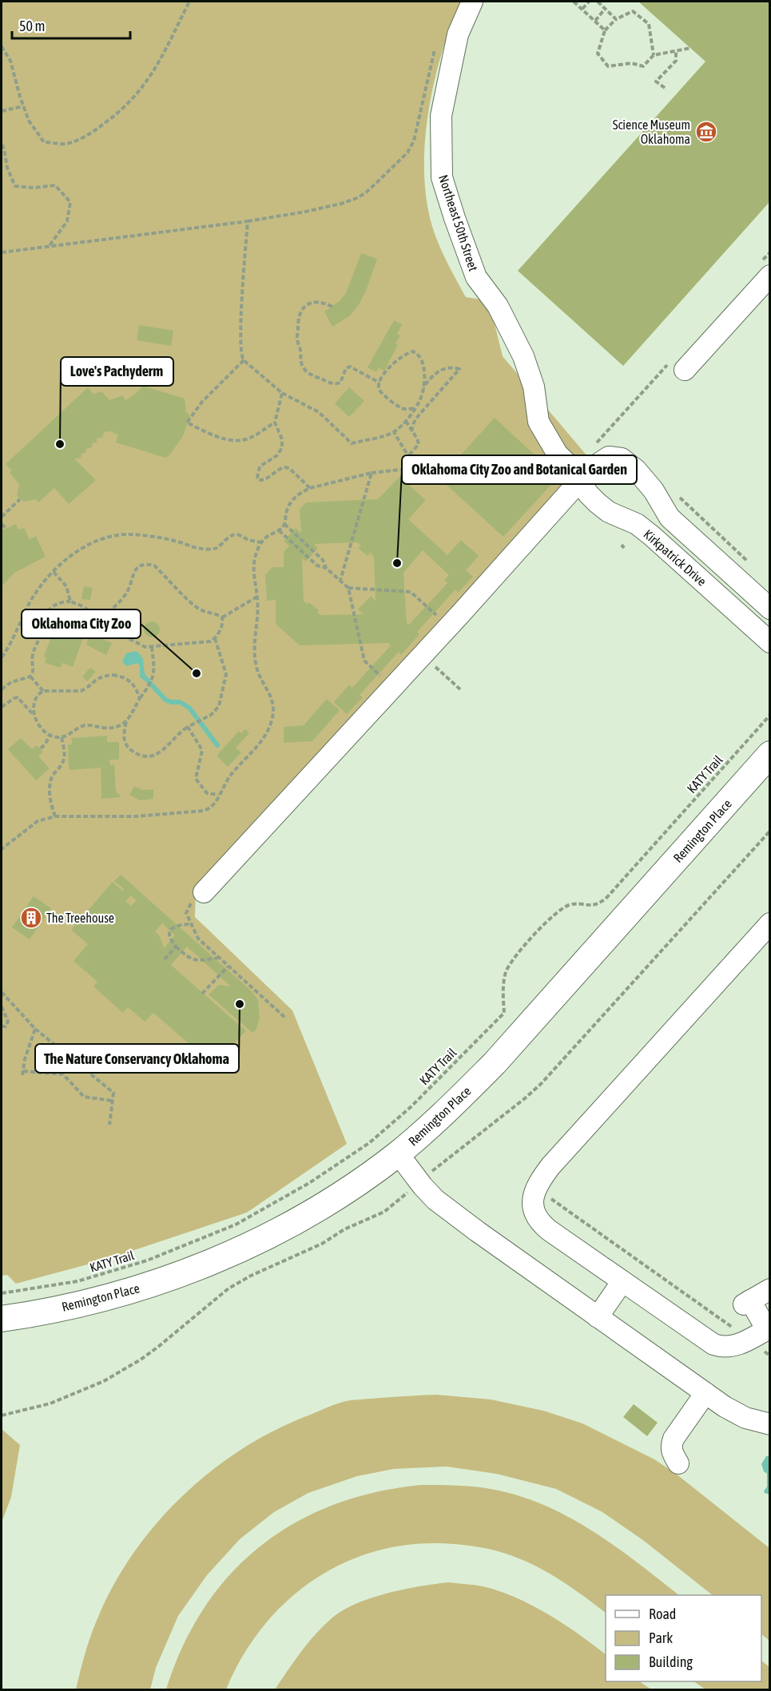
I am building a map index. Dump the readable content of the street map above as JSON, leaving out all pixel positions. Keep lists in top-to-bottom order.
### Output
{
  "streets": {
    "main road": ["Remington Place"],
    "street": ["Northeast 50th Street", "Kirkpatrick Drive"],
    "path": ["KATY Trail"]
  },
  "crossings": [
    ["Northeast 50th Street", "Kirkpatrick Drive"]
  ],
  "places": {
    "museum": ["Science Museum Oklahoma"],
    "other": [
      "Love's Pachyderm",
      "Oklahoma City Zoo and Botanical Garden",
      "Oklahoma City Zoo",
      "The Nature Conservancy Oklahoma"
    ],
    "building": ["The Treehouse"]
  },
  "legend": ["Road", "Park", "Building"],
  "scale_bar": "50 m"
}
